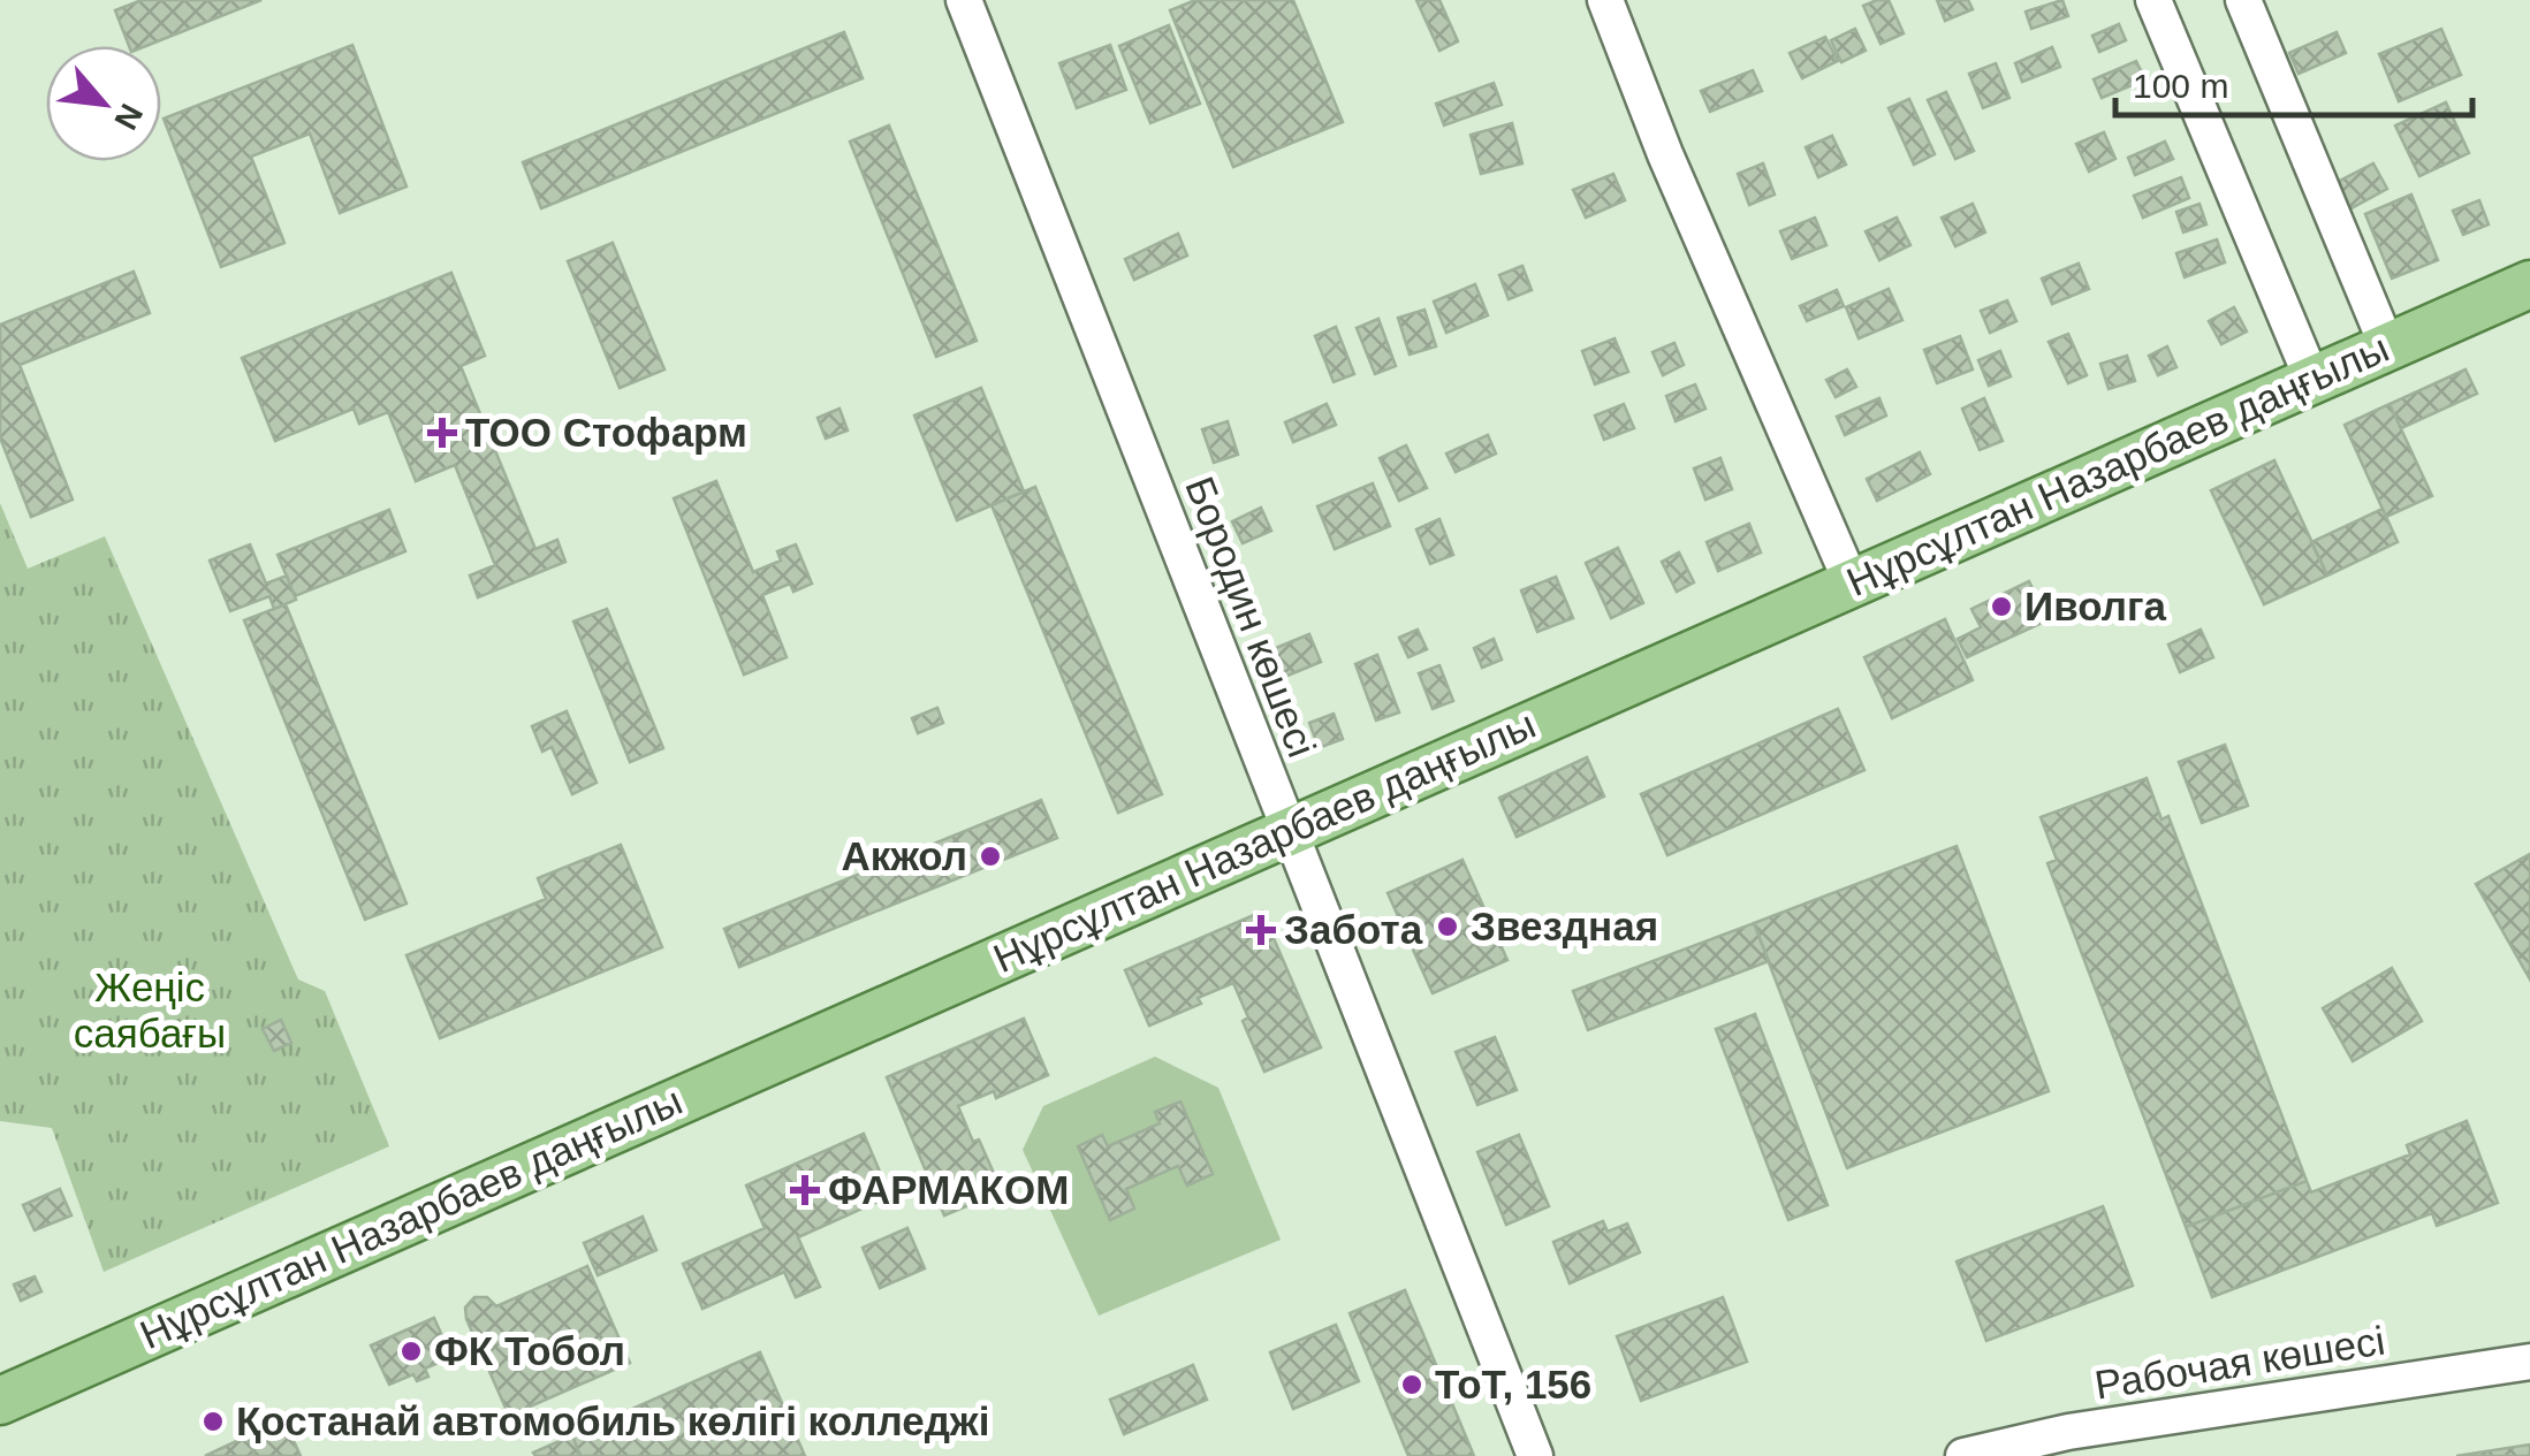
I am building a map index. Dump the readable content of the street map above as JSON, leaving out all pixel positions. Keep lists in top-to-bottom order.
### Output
{
  "streets": {
    "main road": ["Нұрсұлтан Назарбаев даңғылы"],
    "street": ["Бородин көшесі", "Рабочая көшесі"]
  },
  "crossings": [
    ["Нұрсұлтан Назарбаев даңғылы", "Бородин көшесі"]
  ],
  "parks": ["Жеңіс саябағы"],
  "places": {
    "health": ["ТОО Стофарм", "Забота", "ФАРМАКОМ"],
    "other": [
      "Иволга",
      "Акжол",
      "Звездная",
      "ФК Тобол",
      "ТоТ, 156",
      "Қостанай автомобиль көлігі колледжі"
    ]
  },
  "scale_bar": "100 m",
  "north": "bottom right"
}
